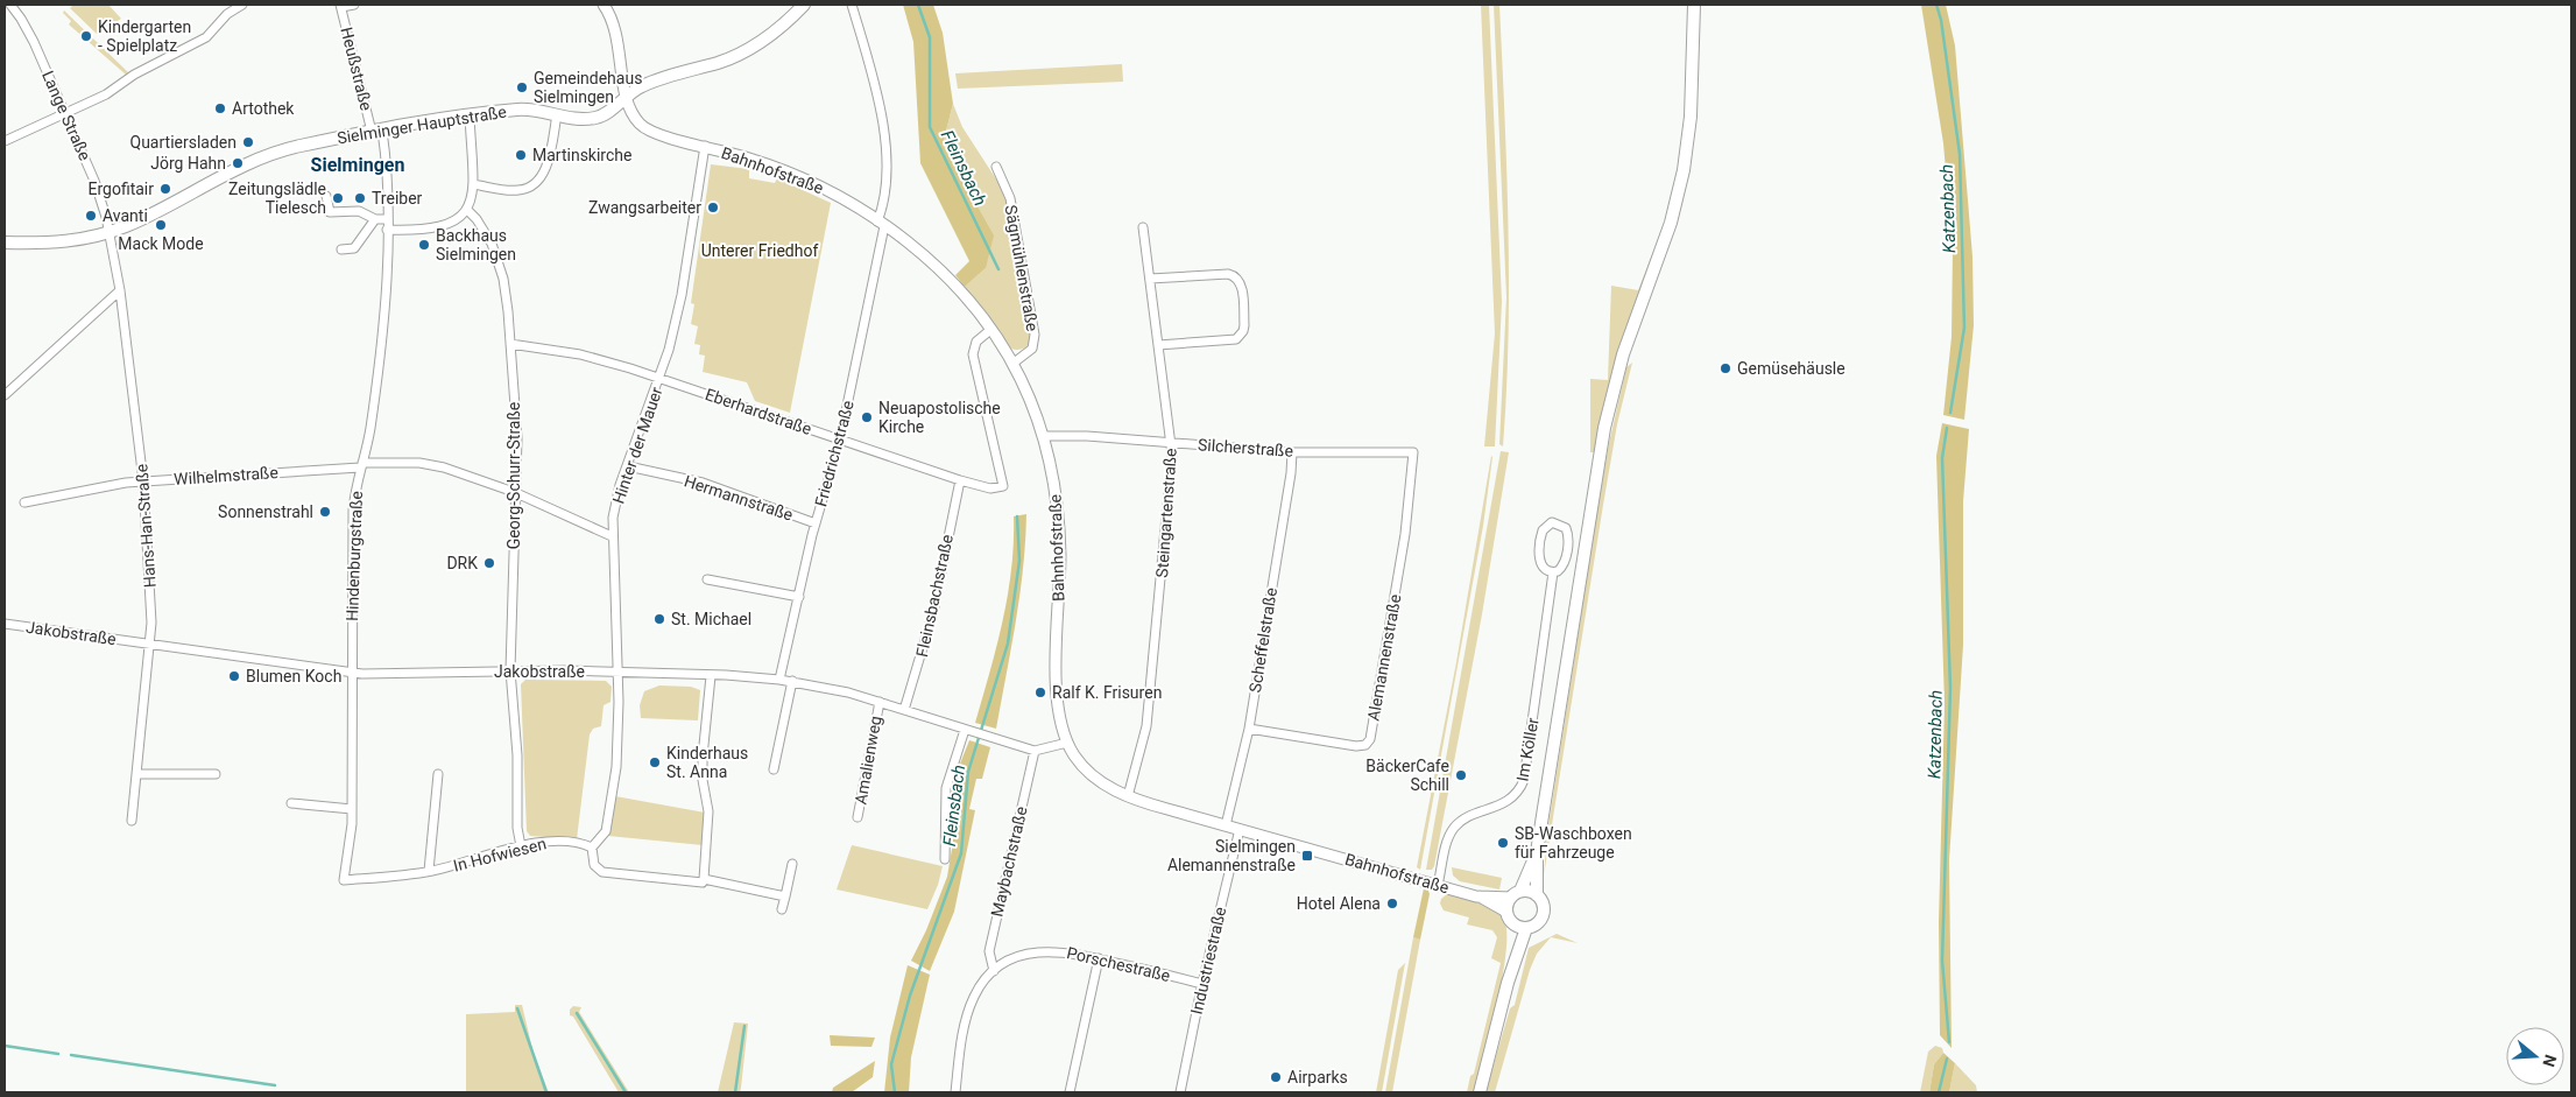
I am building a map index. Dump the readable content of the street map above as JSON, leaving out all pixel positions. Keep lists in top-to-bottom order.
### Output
{
  "streets": {
    "main road": ["Sielminger Hauptstraße"],
    "street": [
      "Heußstraße",
      "Lange Straße",
      "Bahnhofstraße",
      "Sägmühlenstraße",
      "Eberhardstraße",
      "Hinter der Mauer",
      "Silcherstraße",
      "Friedrichstraße",
      "Wilhelmstraße",
      "Georg-Schurr-Straße",
      "Hermannstraße",
      "Steingartenstraße",
      "Hans-Han-Straße",
      "Hindenburgstraße",
      "Fleinsbachstraße",
      "Jakobstraße",
      "Scheffelstraße",
      "Alemannenstraße",
      "Im Köller",
      "Amalienweg",
      "In Hofwiesen",
      "Maybachstraße",
      "Industriestraße",
      "Porschestraße"
    ]
  },
  "crossings": [
    ["Heußstraße", "Sielminger Hauptstraße"],
    ["Heußstraße", "Hindenburgstraße"],
    ["Lange Straße", "Sielminger Hauptstraße"],
    ["Lange Straße", "Hans-Han-Straße"],
    ["Sielminger Hauptstraße", "Bahnhofstraße"],
    ["Sielminger Hauptstraße", "Hans-Han-Straße"],
    ["Sielminger Hauptstraße", "Hindenburgstraße"],
    ["Bahnhofstraße", "Sägmühlenstraße"],
    ["Bahnhofstraße", "Eberhardstraße"],
    ["Bahnhofstraße", "Hinter der Mauer"],
    ["Bahnhofstraße", "Silcherstraße"],
    ["Bahnhofstraße", "Friedrichstraße"],
    ["Bahnhofstraße", "Steingartenstraße"],
    ["Bahnhofstraße", "Scheffelstraße"],
    ["Bahnhofstraße", "Im Köller"],
    ["Bahnhofstraße", "Industriestraße"],
    ["Eberhardstraße", "Hinter der Mauer"],
    ["Eberhardstraße", "Friedrichstraße"],
    ["Eberhardstraße", "Georg-Schurr-Straße"],
    ["Eberhardstraße", "Fleinsbachstraße"],
    ["Hinter der Mauer", "Wilhelmstraße"],
    ["Hinter der Mauer", "Hermannstraße"],
    ["Hinter der Mauer", "Jakobstraße"],
    ["Hinter der Mauer", "In Hofwiesen"],
    ["Silcherstraße", "Steingartenstraße"],
    ["Silcherstraße", "Scheffelstraße"],
    ["Silcherstraße", "Alemannenstraße"],
    ["Friedrichstraße", "Hermannstraße"],
    ["Friedrichstraße", "Jakobstraße"],
    ["Wilhelmstraße", "Georg-Schurr-Straße"],
    ["Wilhelmstraße", "Hans-Han-Straße"],
    ["Wilhelmstraße", "Hindenburgstraße"],
    ["Georg-Schurr-Straße", "Jakobstraße"],
    ["Georg-Schurr-Straße", "In Hofwiesen"],
    ["Hans-Han-Straße", "Jakobstraße"],
    ["Hindenburgstraße", "Jakobstraße"],
    ["Hindenburgstraße", "In Hofwiesen"],
    ["Fleinsbachstraße", "Jakobstraße"],
    ["Jakobstraße", "Amalienweg"],
    ["Jakobstraße", "Maybachstraße"],
    ["Scheffelstraße", "Alemannenstraße"],
    ["Maybachstraße", "Porschestraße"],
    ["Industriestraße", "Porschestraße"]
  ],
  "districts": ["Sielmingen"],
  "water": ["Fleinsbach", "Katzenbach"],
  "parks": ["Unterer Friedhof"],
  "places": {
    "other": [
      "Kindergarten - Spielplatz",
      "Gemeindehaus Sielmingen",
      "Artothek",
      "Quartiersladen",
      "Martinskirche",
      "Jörg Hahn",
      "Ergofitair",
      "Zeitungslädle Tielesch",
      "Treiber",
      "Zwangsarbeiter",
      "Avanti",
      "Mack Mode",
      "Backhaus Sielmingen",
      "Gemüsehäusle",
      "Neuapostolische Kirche",
      "Sonnenstrahl",
      "DRK",
      "St. Michael",
      "Blumen Koch",
      "Ralf K. Frisuren",
      "Kinderhaus St. Anna",
      "BäckerCafe Schill",
      "SB-Waschboxen für Fahrzeuge",
      "Hotel Alena",
      "Airparks"
    ],
    "transit": ["Sielmingen Alemannenstraße"]
  },
  "north": "right"
}
